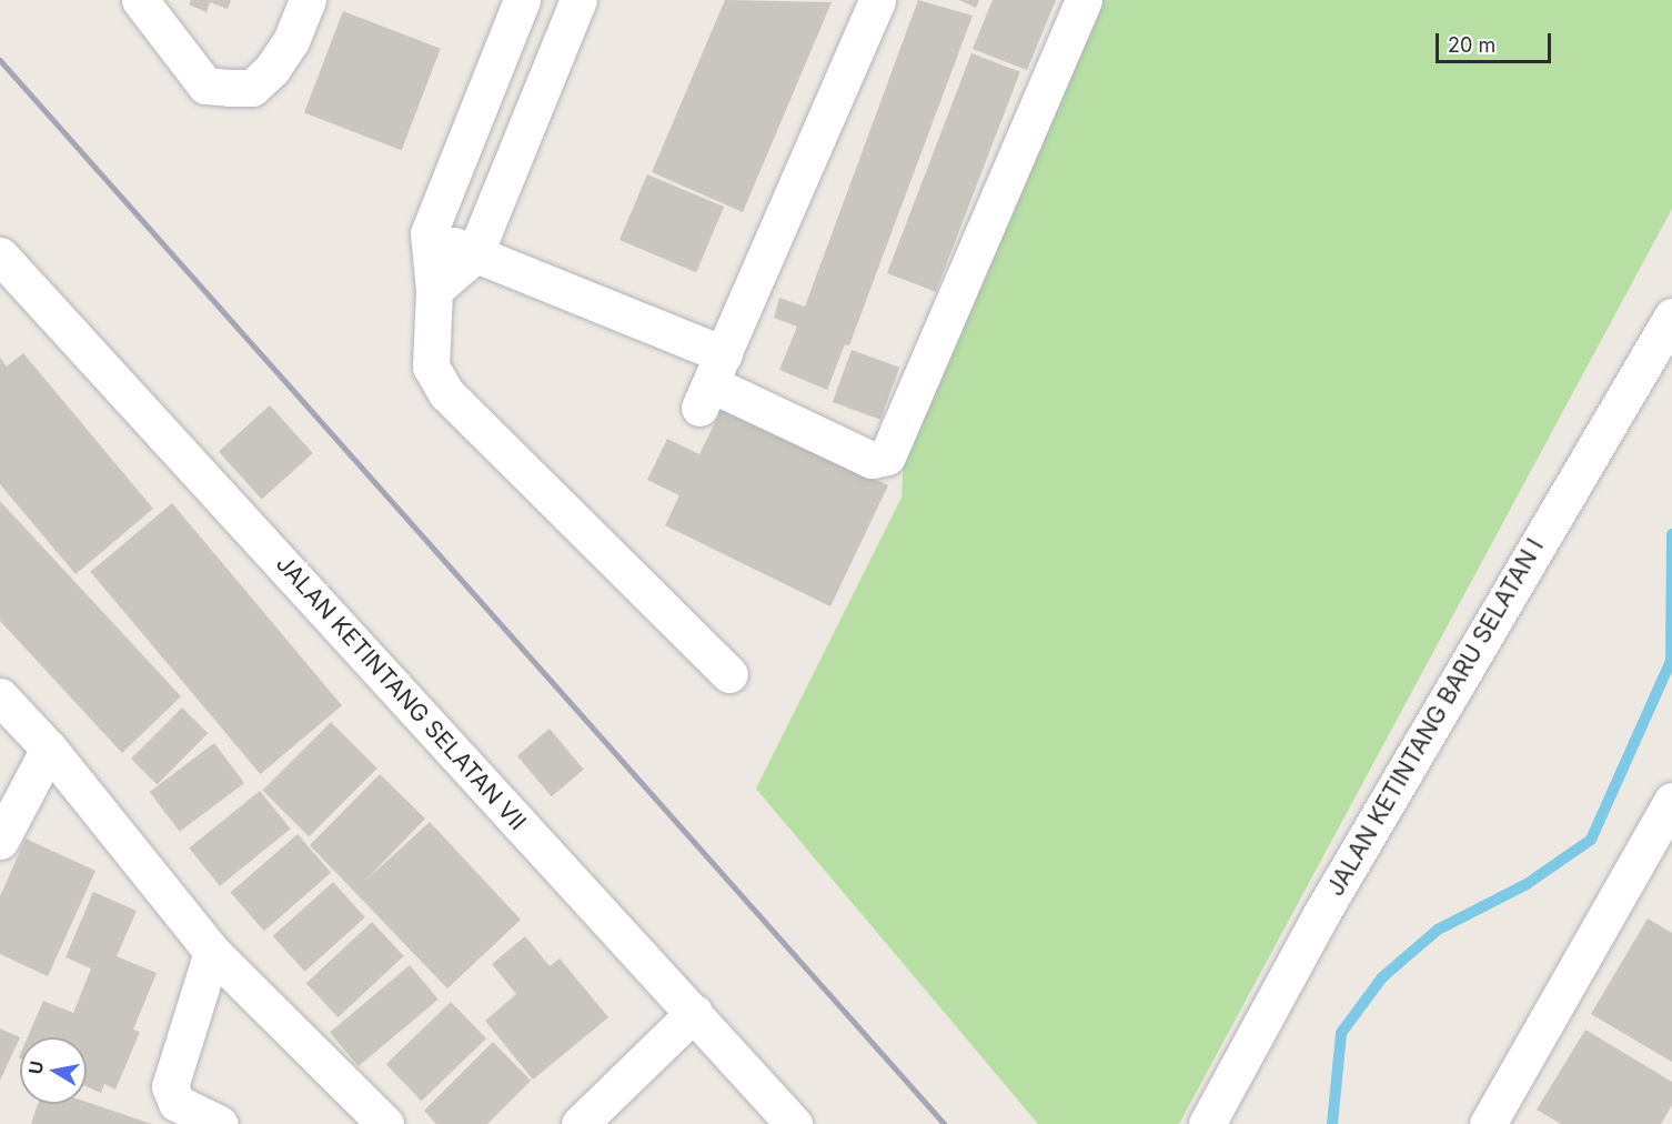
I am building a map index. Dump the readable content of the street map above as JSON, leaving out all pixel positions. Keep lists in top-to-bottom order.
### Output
{
  "streets": {
    "street": ["JALAN KETINTANG SELATAN VII", "JALAN KETINTANG BARU SELATAN I"]
  },
  "scale_bar": "20 m",
  "north": "left"
}
